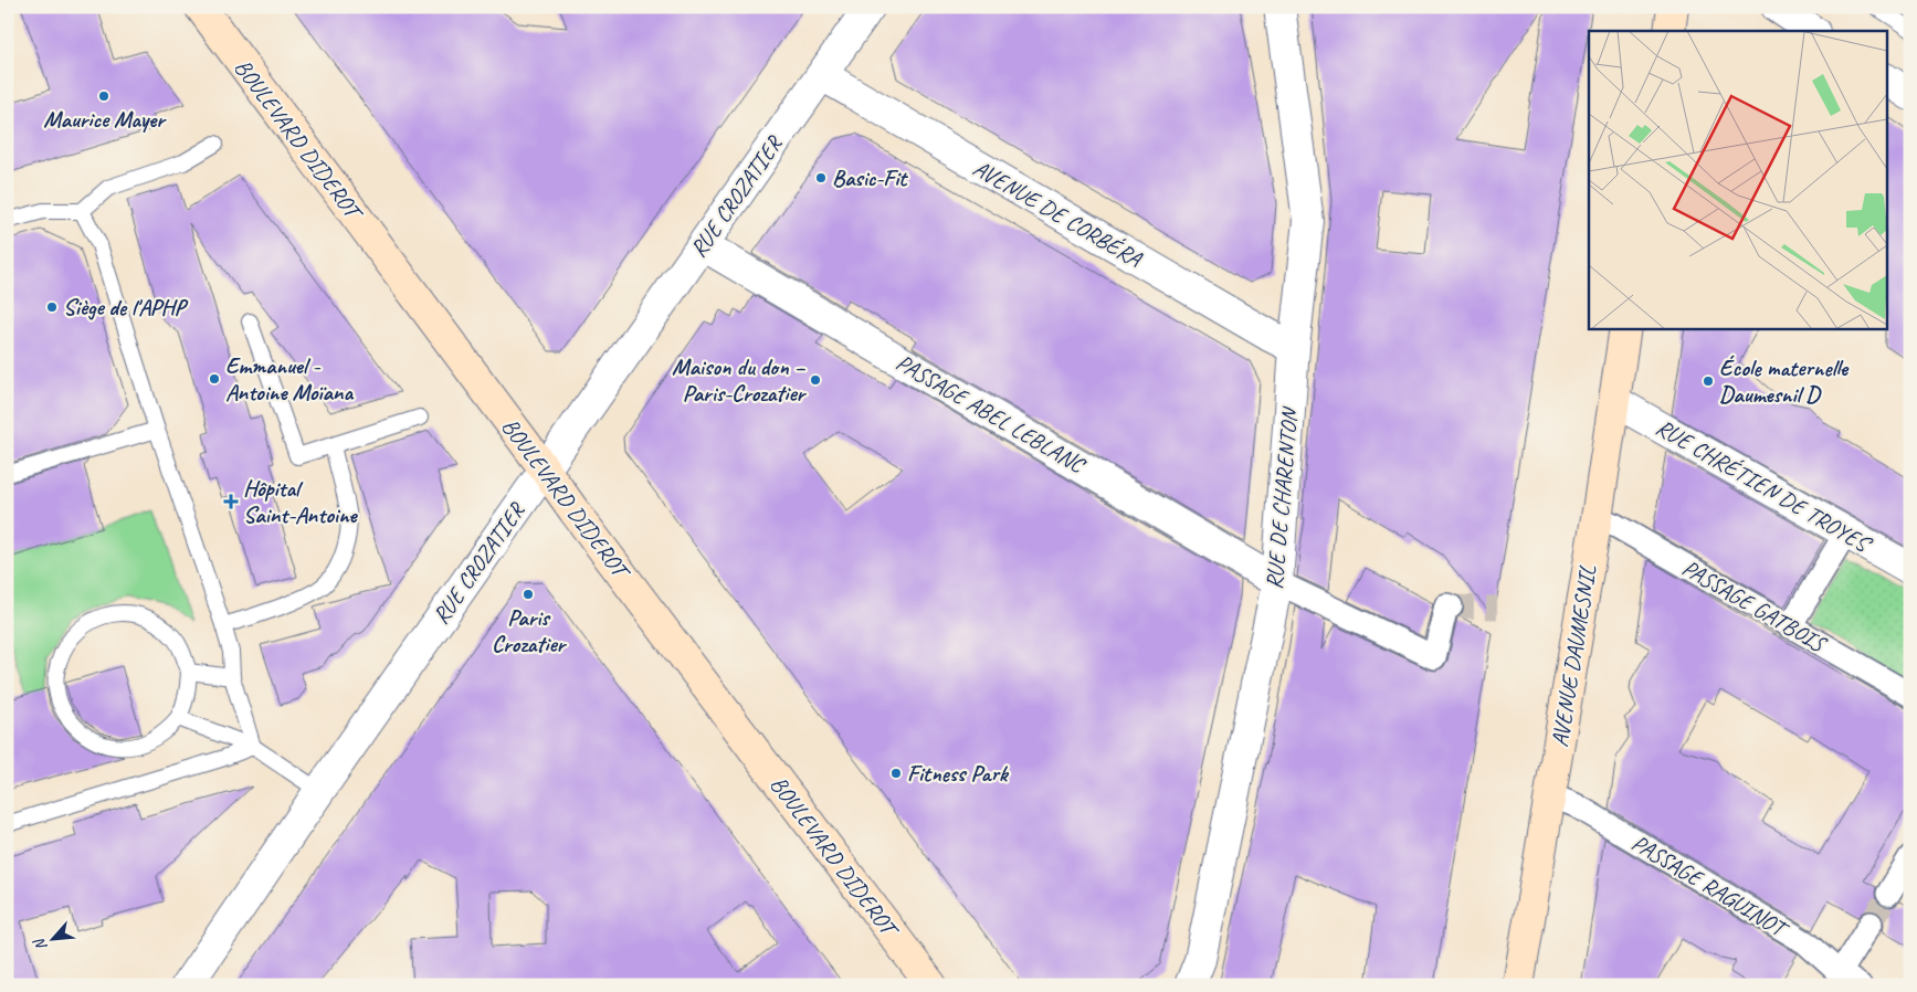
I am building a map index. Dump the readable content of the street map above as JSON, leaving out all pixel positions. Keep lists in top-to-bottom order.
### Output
{
  "streets": {
    "main road": ["BOULEVARD DIDEROT", "AVENUE DAUMESNIL"],
    "street": [
      "RUE CROZATIER",
      "AVENUE DE CORBÉRA",
      "PASSAGE ABEL LEBLANC",
      "RUE CHRÉTIEN DE TROYES",
      "RUE DE CHARENTON",
      "PASSAGE GATBOIS",
      "PASSAGE RAGUINOT"
    ]
  },
  "crossings": [
    ["BOULEVARD DIDEROT", "RUE CROZATIER"],
    ["RUE CROZATIER", "AVENUE DE CORBÉRA"],
    ["RUE CROZATIER", "PASSAGE ABEL LEBLANC"],
    ["AVENUE DE CORBÉRA", "RUE DE CHARENTON"],
    ["PASSAGE ABEL LEBLANC", "RUE DE CHARENTON"],
    ["RUE CHRÉTIEN DE TROYES", "AVENUE DAUMESNIL"],
    ["PASSAGE GATBOIS", "AVENUE DAUMESNIL"],
    ["AVENUE DAUMESNIL", "PASSAGE RAGUINOT"]
  ],
  "places": {
    "other": [
      "Maurice Mayer",
      "Basic-Fit",
      "Siège de l'APHP",
      "Emmanuel - Antoine Moïana",
      "Maison du don – Paris-Crozatier",
      "École maternelle Daumesnil D",
      "Paris Crozatier",
      "Fitness Park"
    ],
    "health": ["Hôpital Saint-Antoine"]
  },
  "north": "bottom left"
}
